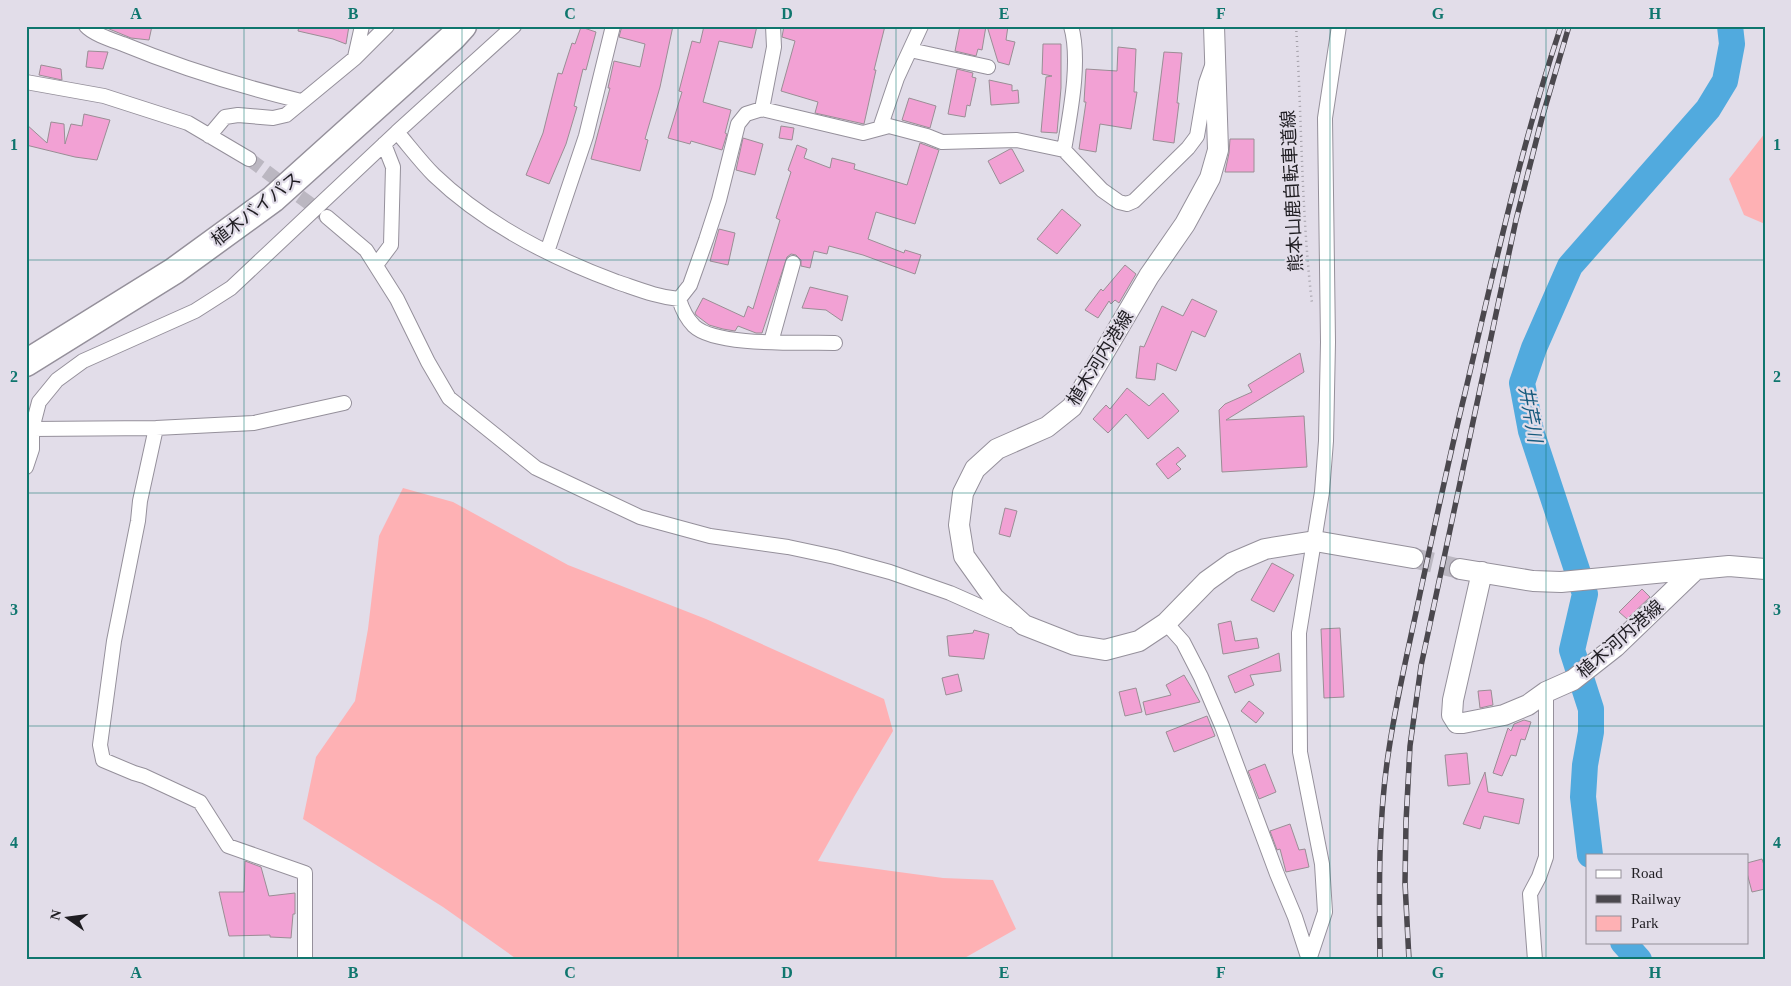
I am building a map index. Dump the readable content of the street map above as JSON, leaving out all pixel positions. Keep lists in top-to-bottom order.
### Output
{
  "streets": {
    "highway": ["植木バイパス"],
    "main road": ["植木河内港線"],
    "path": ["熊本山鹿自転車道線"]
  },
  "water": ["井芹川"],
  "legend": ["Road", "Railway", "Park"],
  "north": "left",
  "grid": {
    "columns": [
      "A",
      "B",
      "C",
      "D",
      "E",
      "F",
      "G",
      "H"
    ],
    "rows": [
      "1",
      "2",
      "3",
      "4"
    ]
  }
}
